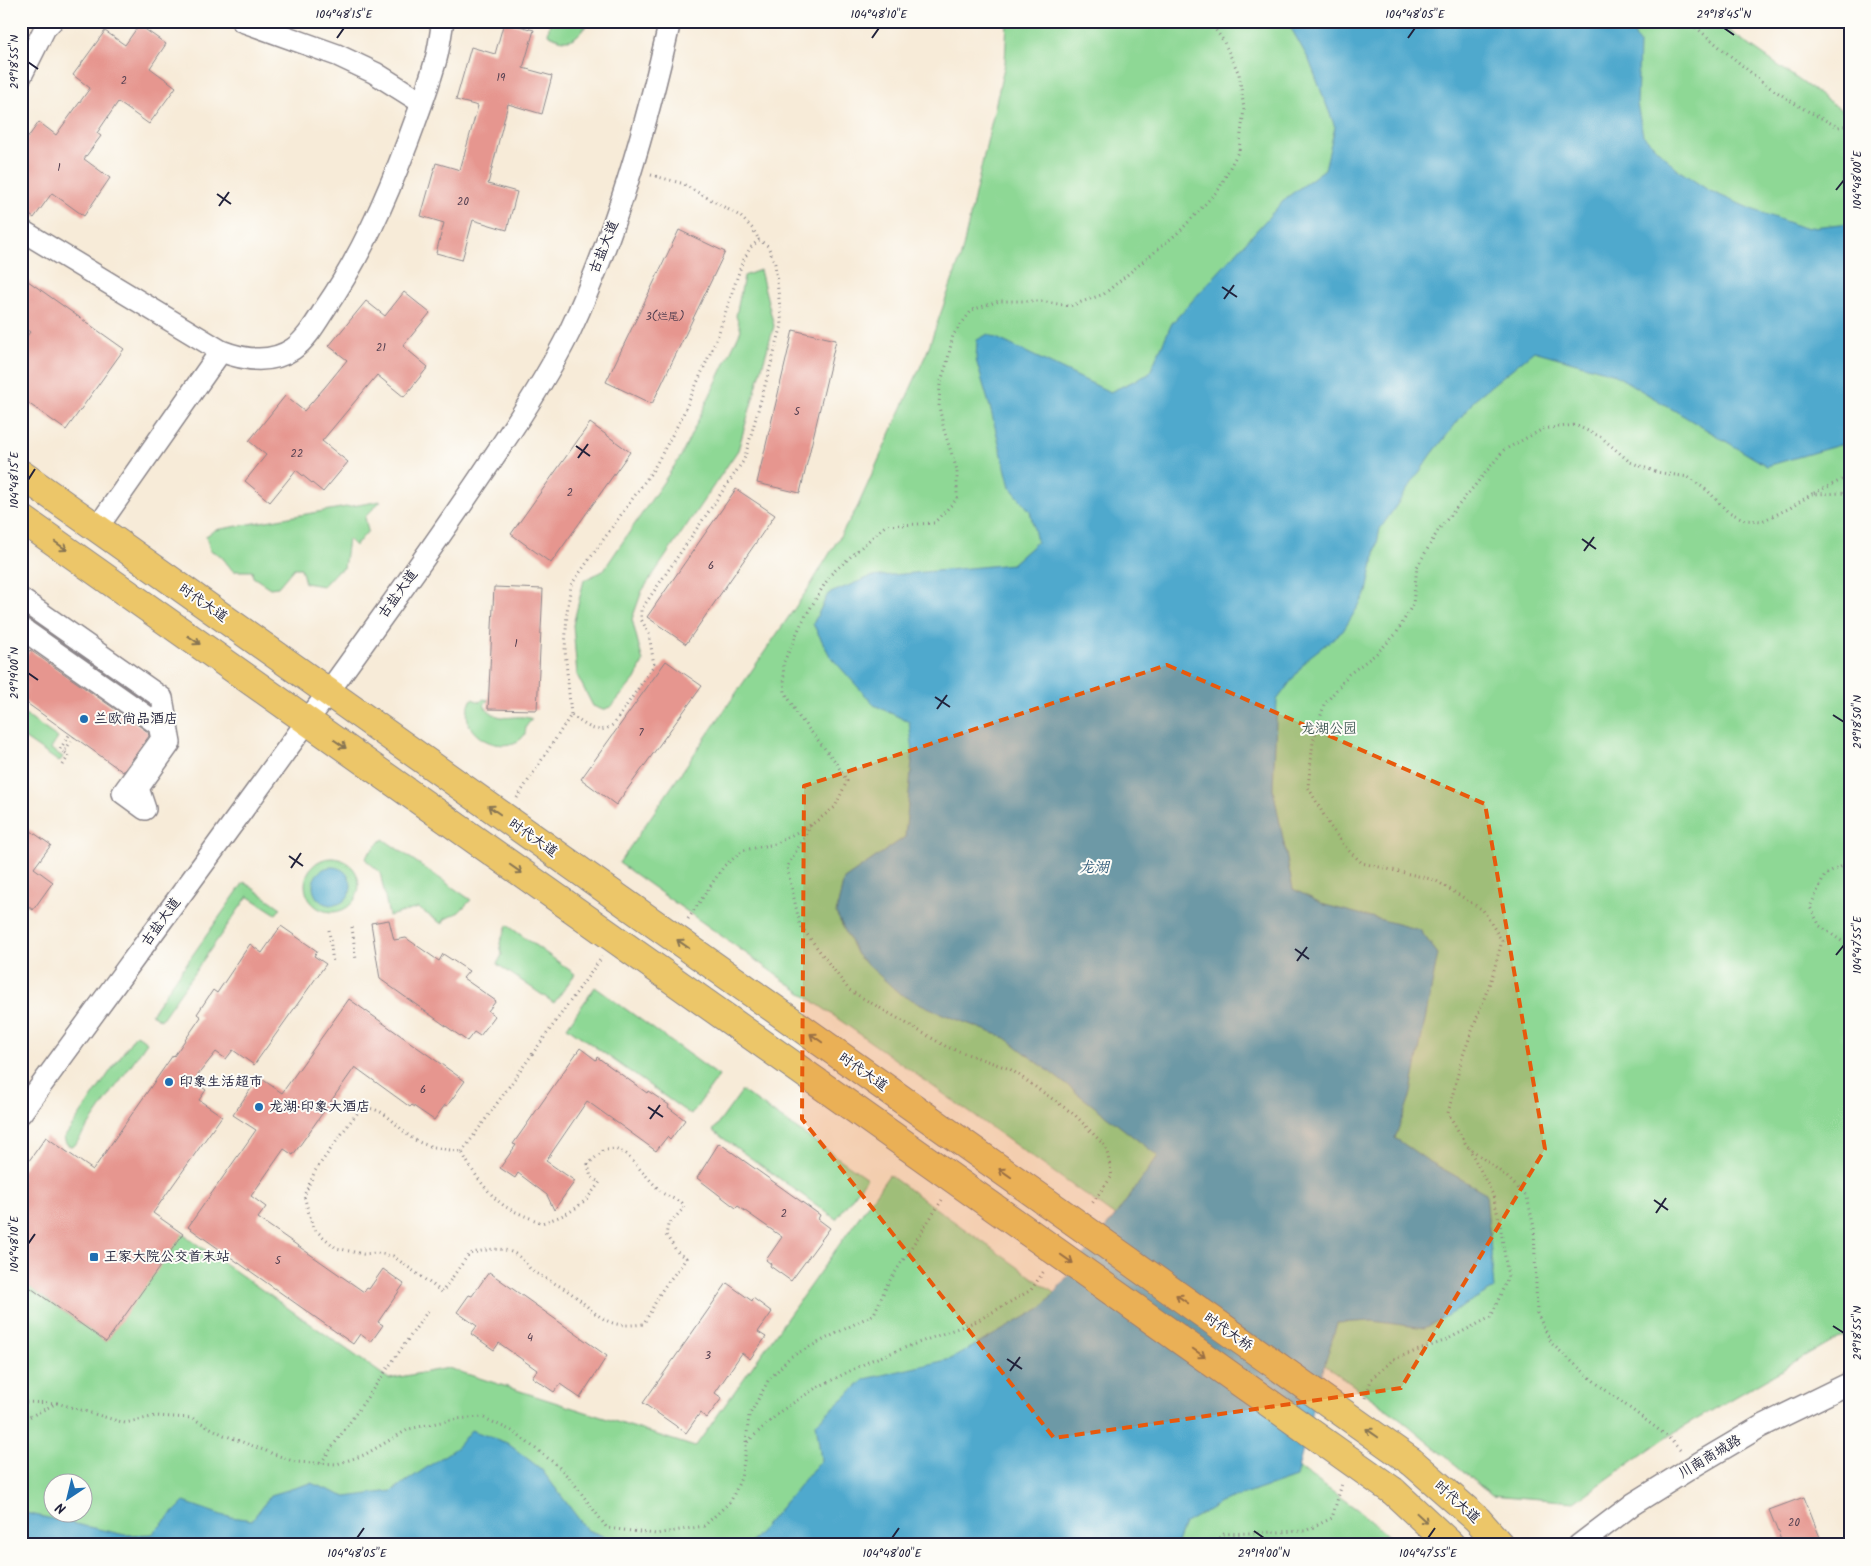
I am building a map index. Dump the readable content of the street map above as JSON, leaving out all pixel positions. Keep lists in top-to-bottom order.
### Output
{
  "streets": {
    "main road": ["时代大道", "时代大桥"],
    "street": ["古盐大道", "川南商城路"]
  },
  "crossings": [
    ["古盐大道", "时代大道"],
    ["时代大道", "时代大桥"]
  ],
  "water": ["龙湖"],
  "parks": ["龙湖公园"],
  "places": {
    "other": ["兰欧尚品酒店", "印象生活超市", "龙湖·印象大酒店"],
    "transit": ["王家大院公交首末站"]
  },
  "house_numbers": [
    "19",
    "2",
    "1",
    "20",
    "3(烂尾)",
    "21",
    "5",
    "22",
    "2",
    "6",
    "1",
    "7",
    "6",
    "2",
    "5",
    "4",
    "3",
    "20"
  ],
  "north": "bottom left",
  "coordinates": [
    "104°48'15\"E",
    "104°48'10\"E",
    "104°48'05\"E",
    "29°18'45\"N",
    "29°18'55\"N",
    "104°48'00\"E",
    "29°19'00\"N",
    "29°18'50\"N",
    "104°47'55\"E"
  ]
}
